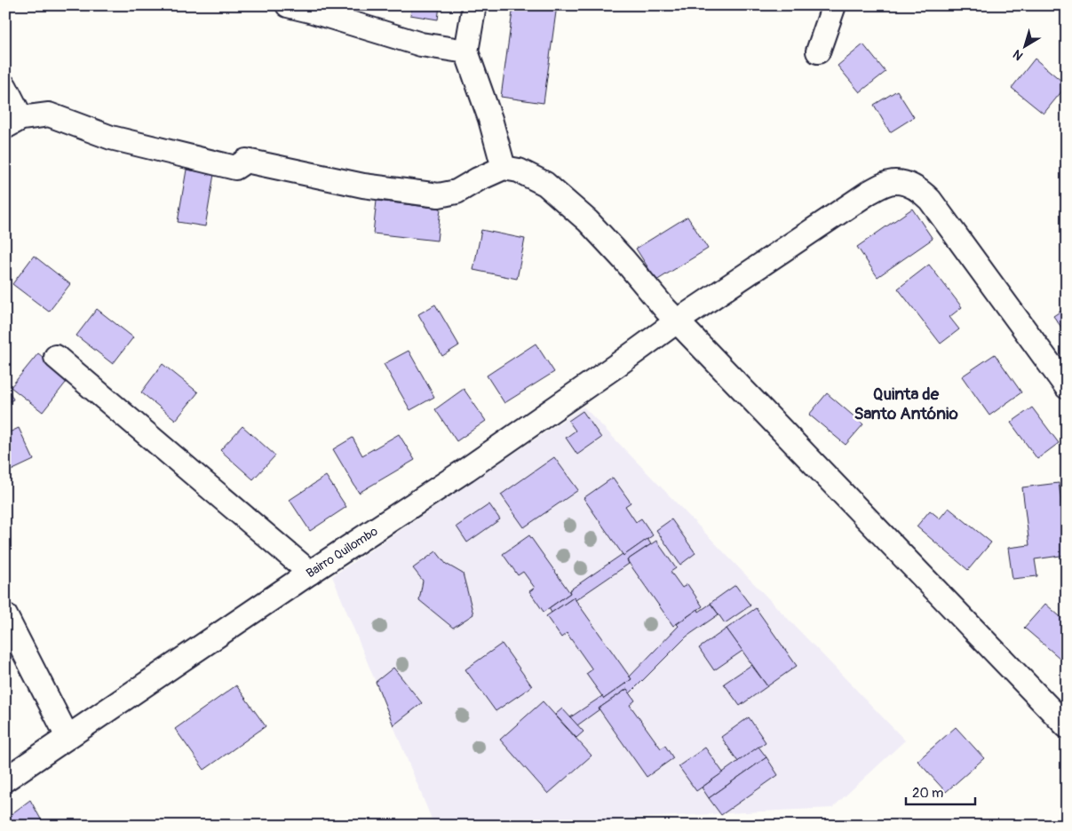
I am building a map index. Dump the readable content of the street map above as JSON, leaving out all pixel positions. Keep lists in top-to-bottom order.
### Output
{
  "streets": {
    "street": ["Bairro Quilombo"]
  },
  "districts": ["Quinta de Santo António"],
  "scale_bar": "20 m",
  "north": "bottom left"
}
